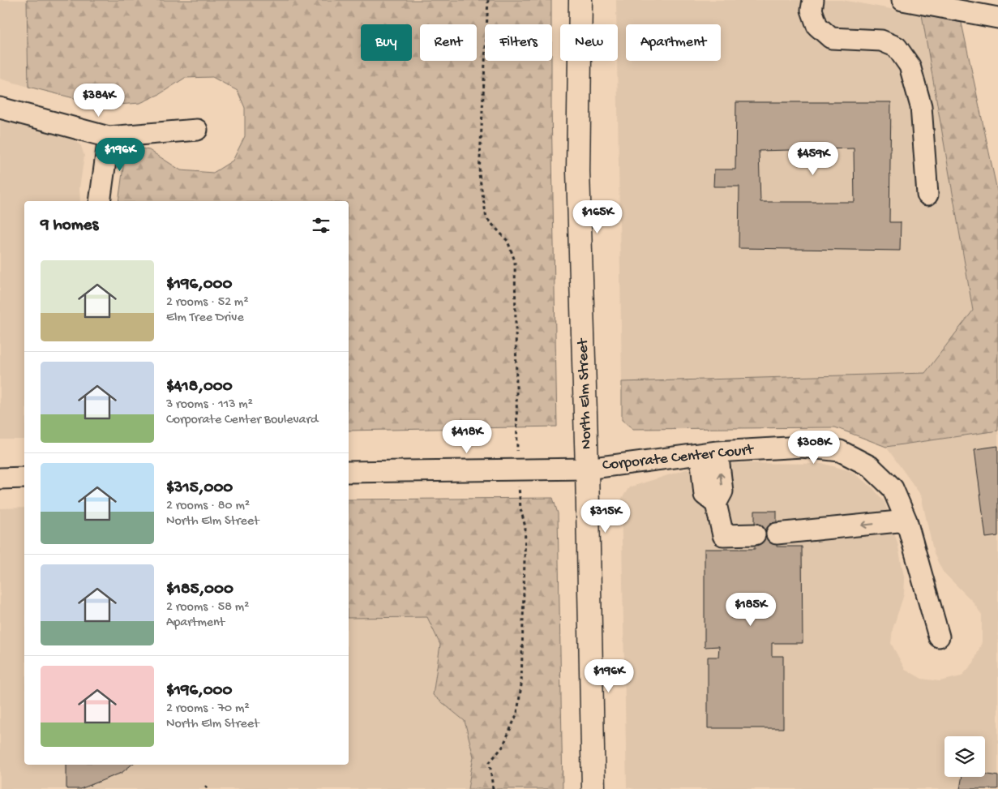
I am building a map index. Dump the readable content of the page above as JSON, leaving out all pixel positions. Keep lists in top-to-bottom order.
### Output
{
  "streets": {
    "main road": ["North Elm Street"],
    "street": ["Corporate Center Court"]
  },
  "crossings": [
    ["North Elm Street", "Corporate Center Court"]
  ],
  "page": {
    "chip": [
      "Buy",
      "Rent",
      "Filters",
      "New",
      "Apartment"
    ],
    "price": [
      "$384K",
      "$196K",
      "$459K",
      "$165K",
      "$418K",
      "$308K",
      "$315K",
      "$185K",
      "$196K"
    ],
    "heading": "9 homes",
    "list": [
      {
        "name": "$196,000",
        "note": "2 rooms · 52 m² · Elm Tree Drive"
      },
      {
        "name": "$418,000",
        "note": "3 rooms · 113 m² · Corporate Center Boulevard"
      },
      {
        "name": "$315,000",
        "note": "2 rooms · 80 m² · North Elm Street"
      },
      {
        "name": "$185,000",
        "note": "2 rooms · 58 m² · Apartment"
      },
      {
        "name": "$196,000",
        "note": "2 rooms · 70 m² · North Elm Street"
      }
    ]
  }
}
